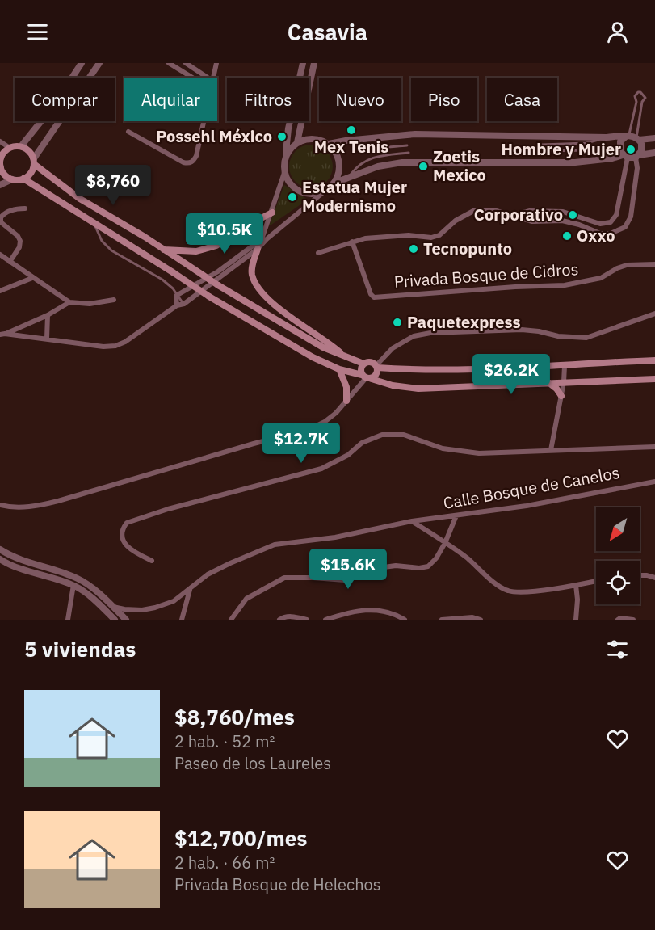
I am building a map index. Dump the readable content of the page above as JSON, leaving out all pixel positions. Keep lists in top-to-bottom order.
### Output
{
  "streets": {
    "street": ["Privada Bosque de Cidros", "Calle Bosque de Canelos"]
  },
  "places": [
    "Mex Tenis",
    "Possehl México",
    "Hombre y Mujer",
    "Zoetis Mexico",
    "Estatua Mujer Modernismo",
    "Corporativo",
    "Oxxo",
    "Tecnopunto",
    "Paquetexpress"
  ],
  "north": "bottom left",
  "page": {
    "header": "Casavia",
    "chip": [
      "Comprar",
      "Alquilar",
      "Filtros",
      "Nuevo",
      "Piso",
      "Casa"
    ],
    "price": [
      "$8,760",
      "$10.5K",
      "$26.2K",
      "$12.7K",
      "$15.6K"
    ],
    "heading": "5 viviendas",
    "list": [
      {
        "name": "$8,760/mes",
        "note": "2 hab. · 52 m² · Paseo de los Laureles"
      },
      {
        "name": "$12,700/mes",
        "note": "2 hab. · 66 m² · Privada Bosque de Helechos"
      }
    ]
  }
}
